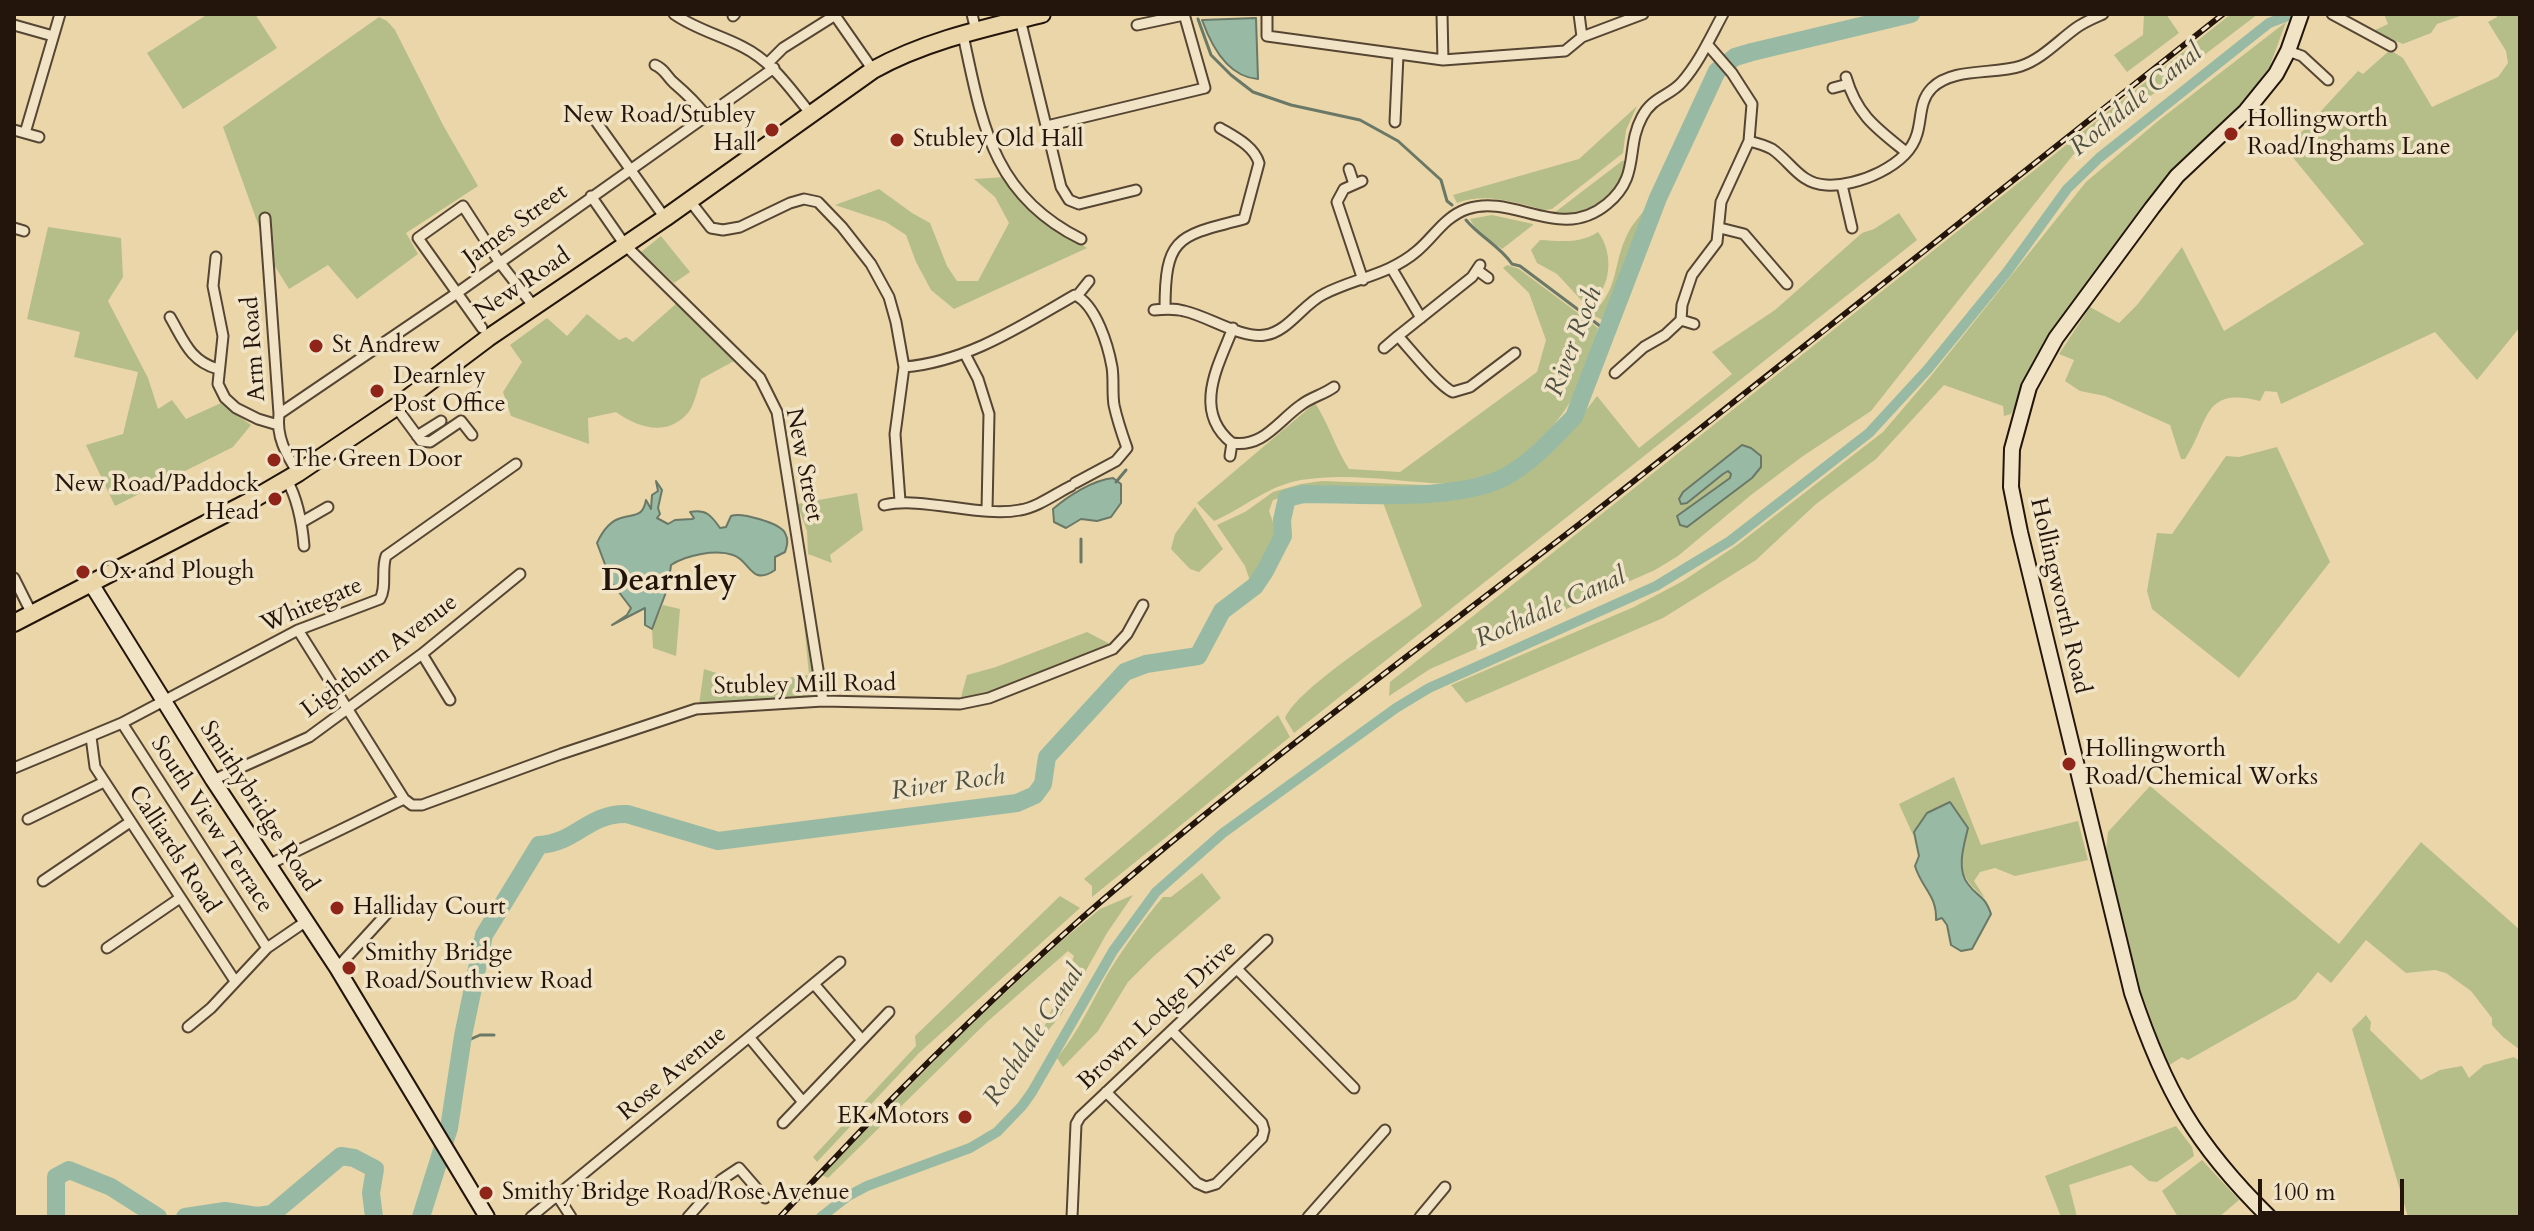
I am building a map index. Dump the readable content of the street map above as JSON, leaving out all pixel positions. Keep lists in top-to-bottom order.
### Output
{
  "streets": {
    "highway": ["New Road"],
    "main road": ["Hollingworth Road", "Smithybridge Road"],
    "street": [
      "James Street",
      "Arm Road",
      "New Street",
      "Whitegate",
      "Lightburn Avenue",
      "Stubley Mill Road",
      "South View Terrace",
      "Calliards Road",
      "Brown Lodge Drive",
      "Rose Avenue"
    ]
  },
  "crossings": [
    ["James Street", "Arm Road"],
    ["James Street", "New Street"],
    ["New Road", "Arm Road"],
    ["New Road", "New Street"],
    ["New Road", "Smithybridge Road"],
    ["New Street", "Stubley Mill Road"],
    ["Whitegate", "Smithybridge Road"],
    ["Whitegate", "South View Terrace"],
    ["Whitegate", "Calliards Road"],
    ["Lightburn Avenue", "Smithybridge Road"]
  ],
  "districts": ["Dearnley"],
  "water": ["Rochdale Canal", "River Roch"],
  "places": [
    "New Road/Stubley Hall",
    "Hollingworth Road/Inghams Lane",
    "Stubley Old Hall",
    "St Andrew",
    "Dearnley Post Office",
    "The Green Door",
    "New Road/Paddock Head",
    "Ox and Plough",
    "Hollingworth Road/Chemical Works",
    "Halliday Court",
    "Smithy Bridge Road/Southview Road",
    "EK Motors",
    "Smithy Bridge Road/Rose Avenue"
  ],
  "scale_bar": "100 m"
}
